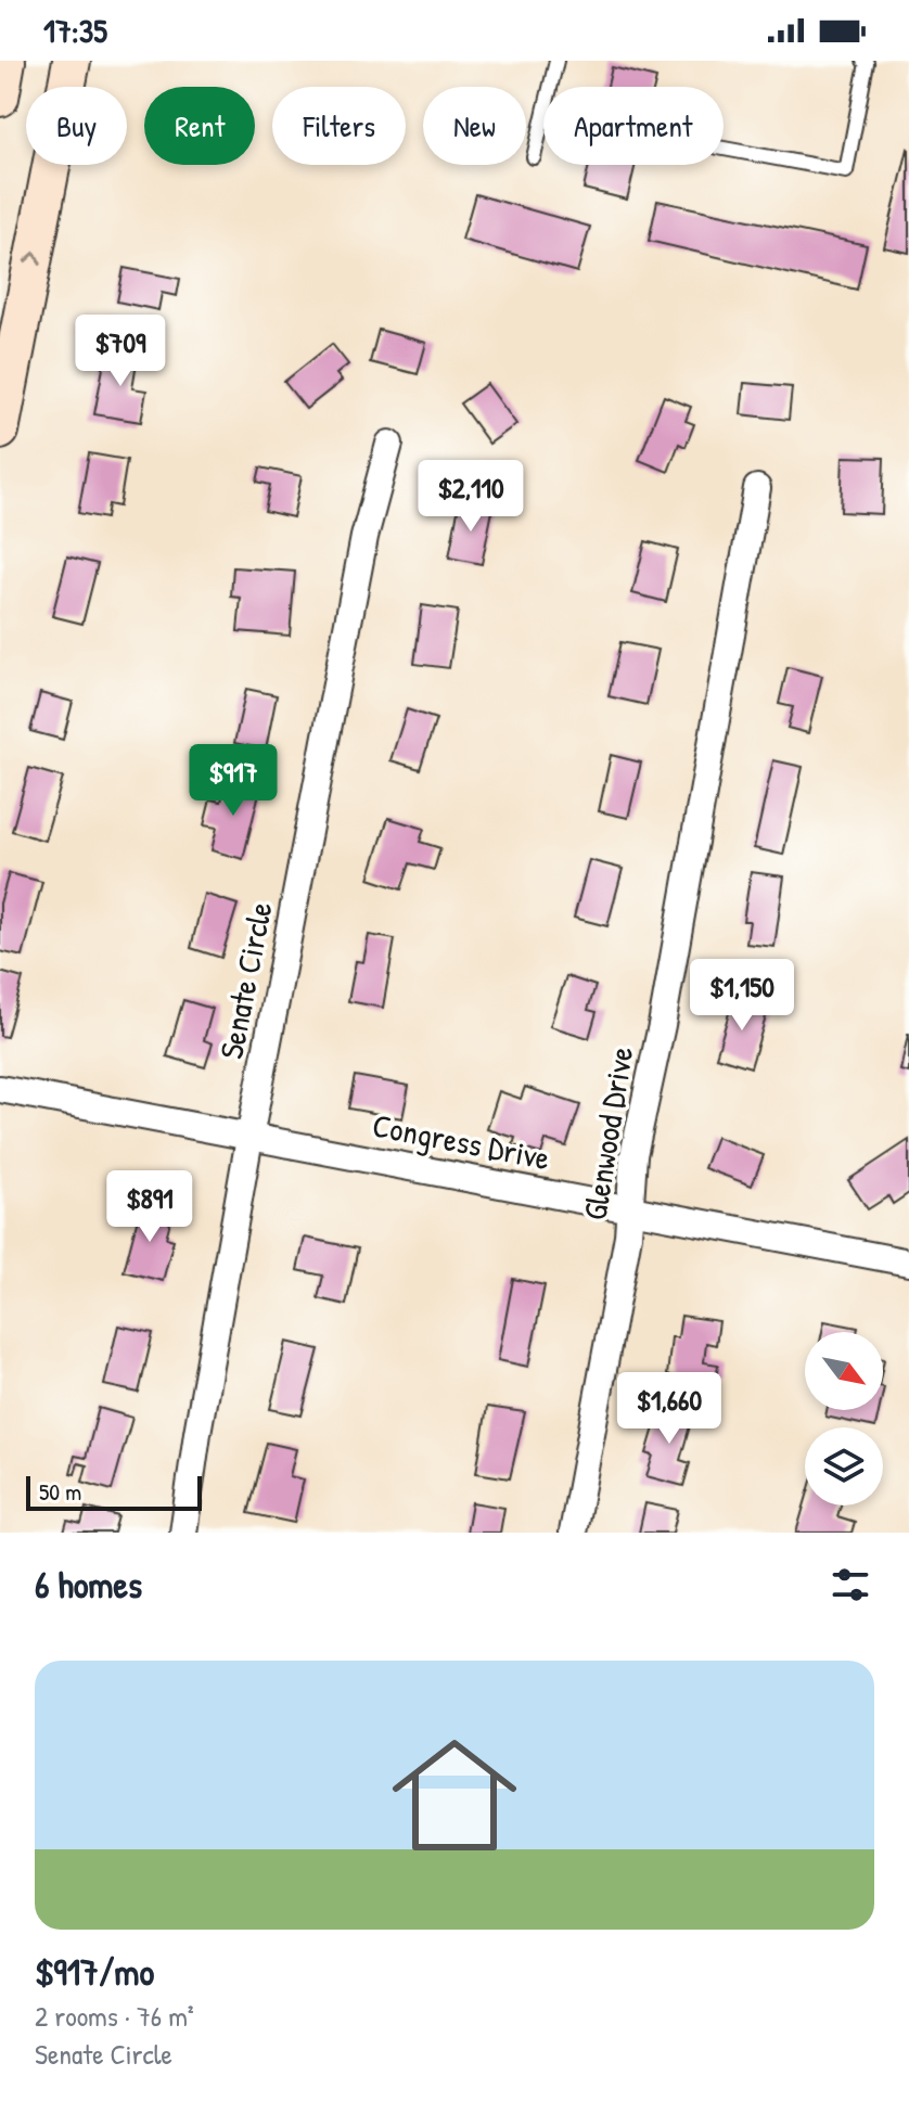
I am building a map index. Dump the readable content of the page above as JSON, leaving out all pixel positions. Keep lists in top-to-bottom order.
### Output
{
  "streets": {
    "street": ["Senate Circle", "Glenwood Drive", "Congress Drive"]
  },
  "crossings": [
    ["Senate Circle", "Congress Drive"],
    ["Glenwood Drive", "Congress Drive"]
  ],
  "scale_bar": "50 m",
  "north": "bottom right",
  "page": {
    "status": "17:35",
    "chip": [
      "Buy",
      "Rent",
      "Filters",
      "New",
      "Apartment"
    ],
    "price": [
      "$709",
      "$2,110",
      "$917",
      "$1,150",
      "$891",
      "$1,660"
    ],
    "scale": "50 m",
    "heading": "6 homes",
    "list": [
      {
        "name": "$917/mo",
        "note": "2 rooms · 76 m² · Senate Circle"
      }
    ]
  }
}
